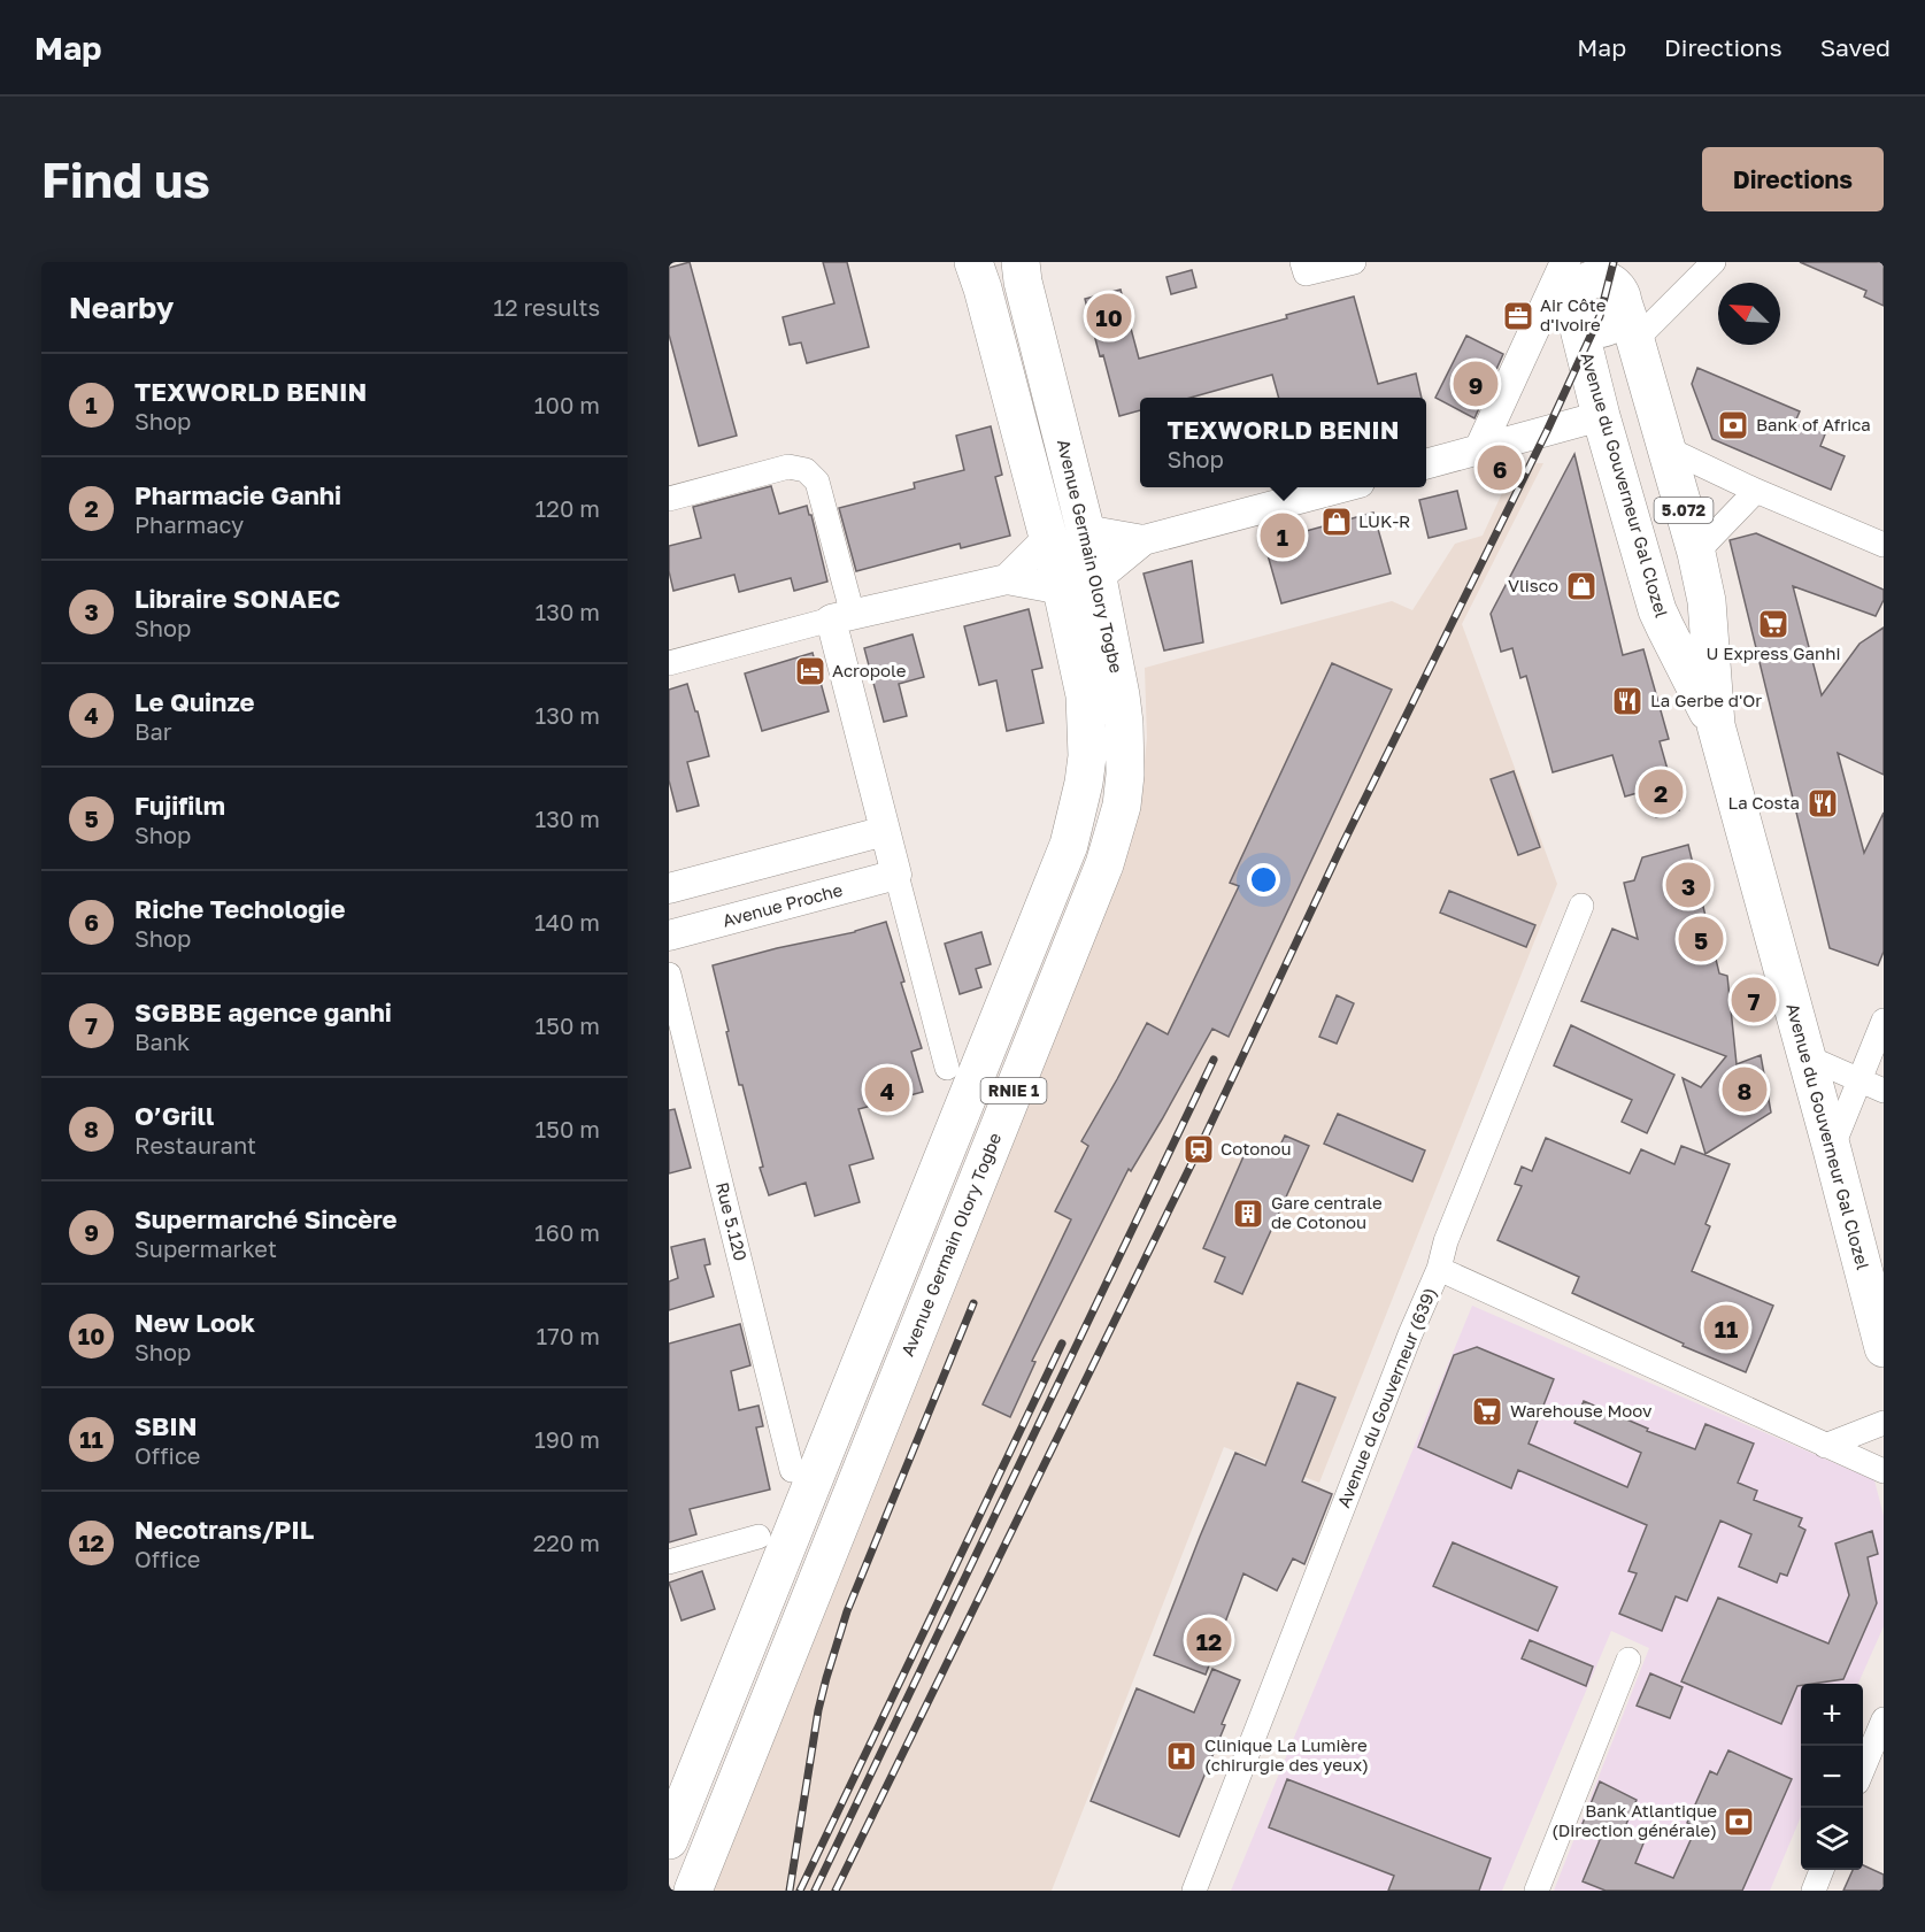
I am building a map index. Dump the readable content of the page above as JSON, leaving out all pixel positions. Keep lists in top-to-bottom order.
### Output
{
  "streets": {
    "main road": [
      "Avenue du Gouverneur Gal Clozel",
      "5.072",
      "Avenue Germain Olory Togbe",
      "RNIE 1"
    ],
    "street": ["Avenue Proche", "Rue 5.120", "Avenue du Gouverneur (639)"]
  },
  "places": {
    "office": ["Air Côte d'Ivoire"],
    "bank": ["Bank of Africa", "Bank Atlantique (Direction générale)"],
    "shop": ["LUK-R", "Vlisco"],
    "supermarket": ["U Express Ganhi", "Warehouse Moov"],
    "hotel": ["Acropole"],
    "restaurant": ["La Gerbe d'Or", "La Costa"],
    "station": ["Cotonou"],
    "building": ["Gare centrale de Cotonou"],
    "hospital": ["Clinique La Lumière (chirurgie des yeux)"]
  },
  "north": "top left",
  "page": {
    "header": "Map",
    "nav": ["Map", "Directions", "Saved"],
    "buttons": "Directions",
    "title": "Find us",
    "heading": ["Nearby", "12 results"],
    "pins": [
      "10",
      "9",
      "6",
      "1",
      "2",
      "3",
      "5",
      "7",
      "4",
      "8",
      "11",
      "12"
    ],
    "list": [
      {
        "mark": "1",
        "name": "TEXWORLD BENIN",
        "note": "Shop",
        "value": "100 m"
      },
      {
        "mark": "2",
        "name": "Pharmacie Ganhi",
        "note": "Pharmacy",
        "value": "120 m"
      },
      {
        "mark": "3",
        "name": "Libraire SONAEC",
        "note": "Shop",
        "value": "130 m"
      },
      {
        "mark": "4",
        "name": "Le Quinze",
        "note": "Bar",
        "value": "130 m"
      },
      {
        "mark": "5",
        "name": "Fujifilm",
        "note": "Shop",
        "value": "130 m"
      },
      {
        "mark": "6",
        "name": "Riche Techologie",
        "note": "Shop",
        "value": "140 m"
      },
      {
        "mark": "7",
        "name": "SGBBE agence ganhi",
        "note": "Bank",
        "value": "150 m"
      },
      {
        "mark": "8",
        "name": "O’Grill",
        "note": "Restaurant",
        "value": "150 m"
      },
      {
        "mark": "9",
        "name": "Supermarché Sincère",
        "note": "Supermarket",
        "value": "160 m"
      },
      {
        "mark": "10",
        "name": "New Look",
        "note": "Shop",
        "value": "170 m"
      },
      {
        "mark": "11",
        "name": "SBIN",
        "note": "Office",
        "value": "190 m"
      },
      {
        "mark": "12",
        "name": "Necotrans/PIL",
        "note": "Office",
        "value": "220 m"
      }
    ],
    "popup": ["TEXWORLD BENIN", "Shop"],
    "map_buttons": ["+", "−"]
  }
}
